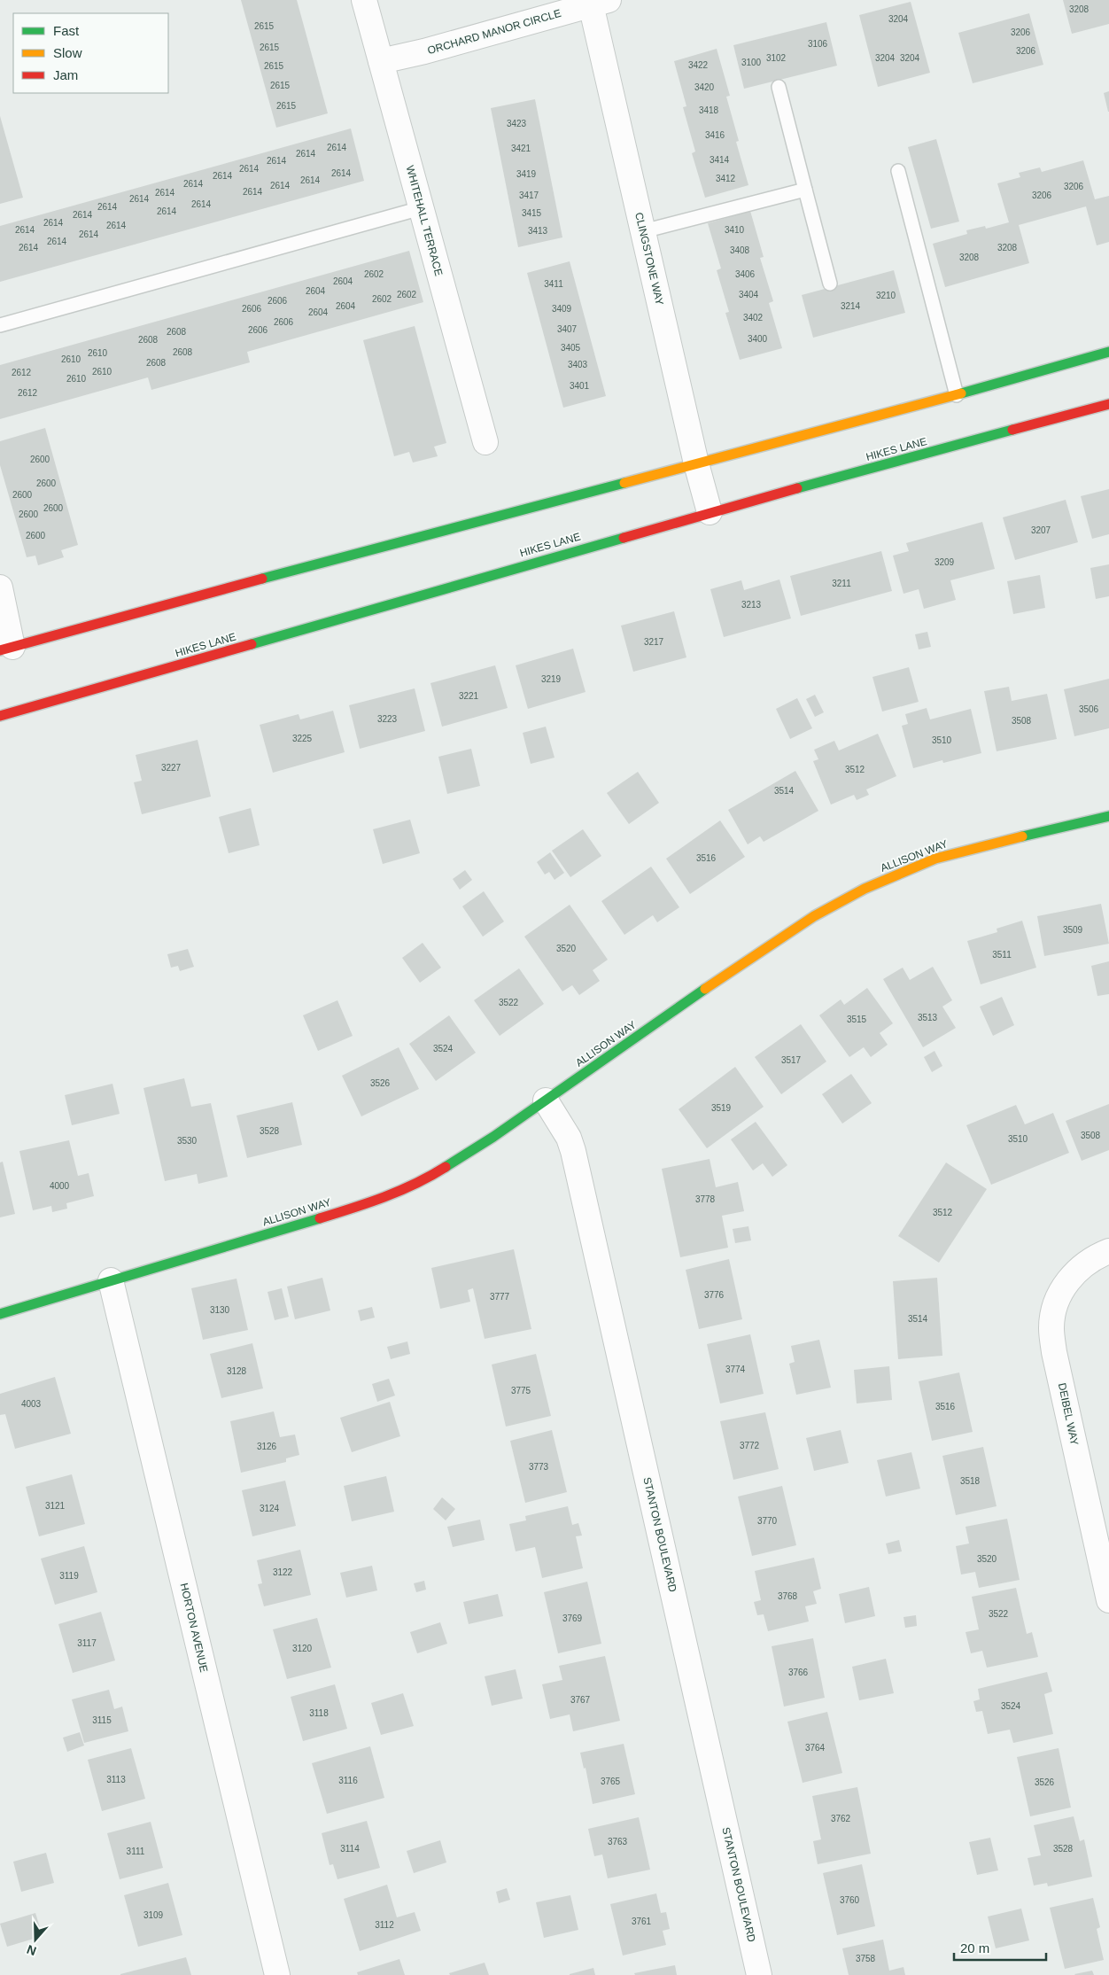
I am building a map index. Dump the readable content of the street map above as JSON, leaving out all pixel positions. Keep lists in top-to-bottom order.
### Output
{
  "streets": {
    "main road": ["HIKES LANE", "ALLISON WAY"],
    "street": [
      "ORCHARD MANOR CIRCLE",
      "WHITEHALL TERRACE",
      "CLINGSTONE WAY",
      "DEIBEL WAY",
      "STANTON BOULEVARD",
      "HORTON AVENUE"
    ]
  },
  "crossings": [
    ["ORCHARD MANOR CIRCLE", "WHITEHALL TERRACE"],
    ["ORCHARD MANOR CIRCLE", "CLINGSTONE WAY"],
    ["CLINGSTONE WAY", "HIKES LANE"],
    ["ALLISON WAY", "STANTON BOULEVARD"],
    ["ALLISON WAY", "HORTON AVENUE"]
  ],
  "house_numbers": [
    "3208",
    "3204",
    "2615",
    "3206",
    "3106",
    "2615",
    "3206",
    "3102",
    "3204",
    "3204",
    "3100",
    "3422",
    "2615",
    "2615",
    "3420",
    "2615",
    "3418",
    "3423",
    "3416",
    "2614",
    "3421",
    "2614",
    "3414",
    "2614",
    "2614",
    "2614",
    "3419",
    "2614",
    "3412",
    "2614",
    "2614",
    "2614",
    "3206",
    "2614",
    "2614",
    "3417",
    "3206",
    "2614",
    "2614",
    "2614",
    "2614",
    "3415",
    "2614",
    "2614",
    "2614",
    "2614",
    "3410",
    "3413",
    "2614",
    "2614",
    "2614",
    "3208",
    "3408",
    "3208",
    "2602",
    "3406",
    "2604",
    "3411",
    "2604",
    "2602",
    "3404",
    "3210",
    "2602",
    "2606",
    "2604",
    "3214",
    "2606",
    "3409",
    "2604",
    "3402",
    "2606",
    "3407",
    "2606",
    "2608",
    "3400",
    "2608",
    "3405",
    "2608",
    "2610",
    "2610",
    "2608",
    "3403",
    "2610",
    "2612",
    "2610",
    "3401",
    "2612",
    "2600",
    "2600",
    "2600",
    "2600",
    "2600",
    "3207",
    "2600",
    "3209",
    "3211",
    "3213",
    "3217",
    "3219",
    "3221",
    "3506",
    "3223",
    "3508",
    "3225",
    "3510",
    "3227",
    "3512",
    "3514",
    "3516",
    "3509",
    "3520",
    "3511",
    "3522",
    "3513",
    "3515",
    "3524",
    "3517",
    "3526",
    "3519",
    "3528",
    "3508",
    "3510",
    "3530",
    "4000",
    "3778",
    "3512",
    "3776",
    "3777",
    "3130",
    "3514",
    "3774",
    "3128",
    "3775",
    "4003",
    "3516",
    "3772",
    "3126",
    "3773",
    "3518",
    "3121",
    "3124",
    "3770",
    "3520",
    "3122",
    "3119",
    "3768",
    "3522",
    "3769",
    "3117",
    "3120",
    "3766",
    "3767",
    "3524",
    "3118",
    "3115",
    "3764",
    "3113",
    "3116",
    "3765",
    "3526",
    "3762",
    "3763",
    "3114",
    "3528",
    "3111",
    "3760",
    "3109",
    "3761",
    "3112",
    "3758"
  ],
  "legend": ["Fast", "Slow", "Jam"],
  "scale_bar": "20 m",
  "north": "bottom"
}
